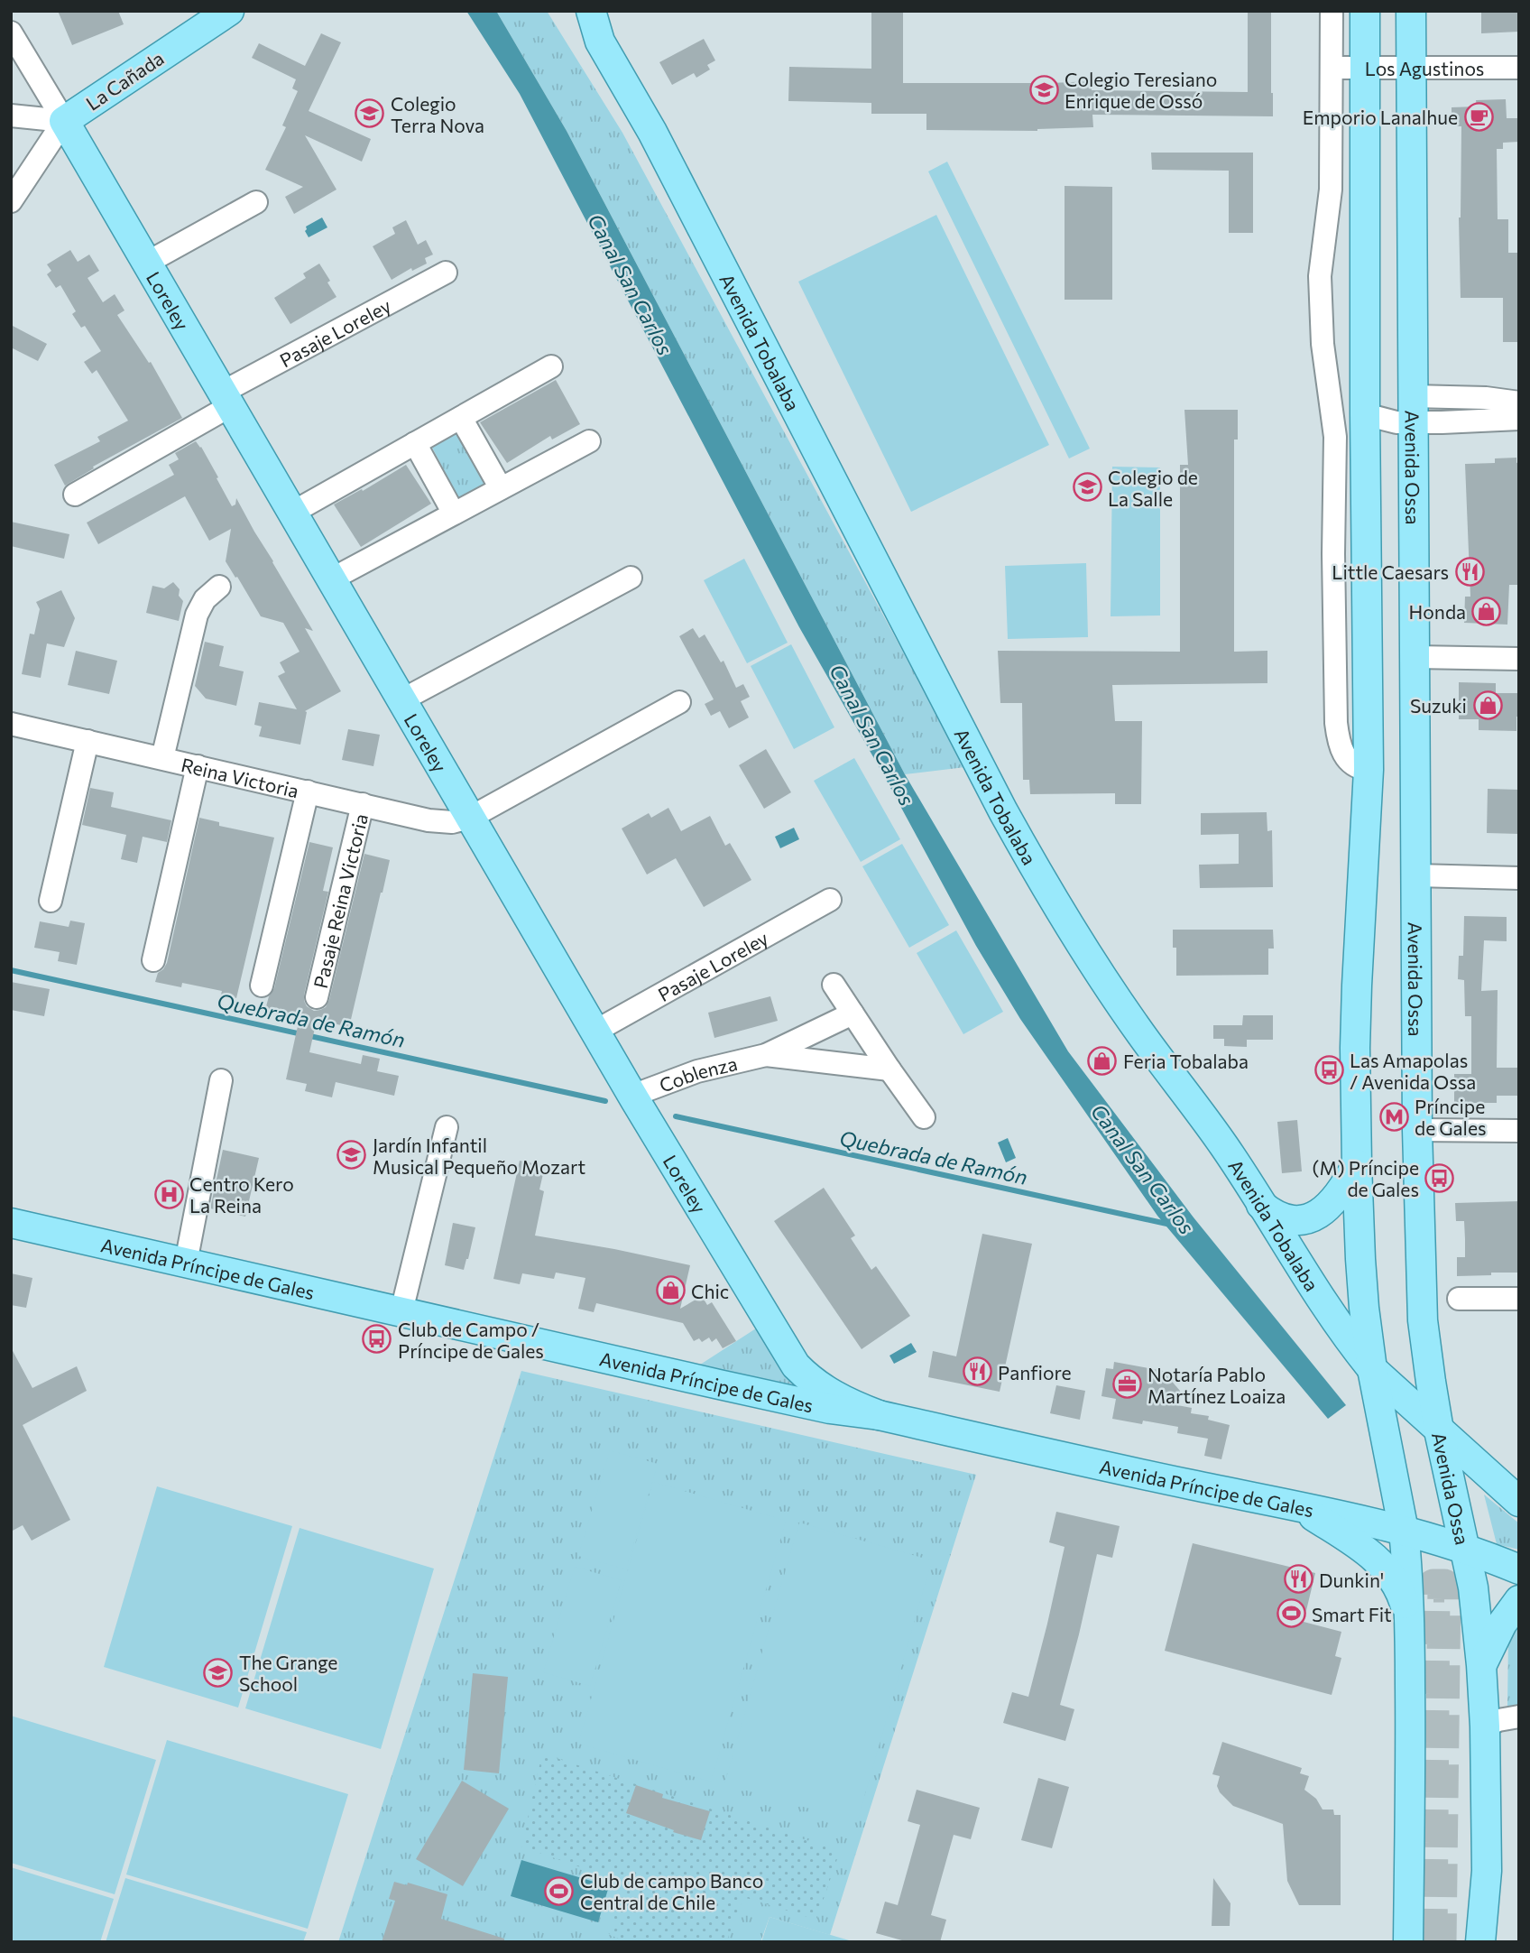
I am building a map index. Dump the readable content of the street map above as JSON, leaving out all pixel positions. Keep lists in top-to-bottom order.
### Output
{
  "streets": {
    "main road": [
      "La Cañada",
      "Loreley",
      "Avenida Tobalaba",
      "Avenida Ossa",
      "Avenida Príncipe de Gales"
    ],
    "street": [
      "Los Agustinos",
      "Pasaje Loreley",
      "Reina Victoria",
      "Pasaje Reina Victoria",
      "Coblenza"
    ]
  },
  "crossings": [
    ["Los Agustinos", "Avenida Ossa"],
    ["La Cañada", "Loreley"],
    ["Loreley", "Pasaje Loreley"],
    ["Loreley", "Reina Victoria"],
    ["Loreley", "Coblenza"],
    ["Loreley", "Avenida Príncipe de Gales"],
    ["Avenida Tobalaba", "Avenida Ossa"],
    ["Reina Victoria", "Pasaje Reina Victoria"]
  ],
  "water": ["Canal San Carlos", "Quebrada de Ramón"],
  "places": {
    "school or university": [
      "Colegio Teresiano Enrique de Ossó",
      "Colegio Terra Nova",
      "Colegio de La Salle",
      "Jardín Infantil Musical Pequeño Mozart",
      "The Grange School"
    ],
    "cafe": ["Emporio Lanalhue"],
    "restaurant": ["Little Caesars", "Panfiore", "Dunkin'"],
    "shop": [
      "Honda",
      "Suzuki",
      "Feria Tobalaba",
      "Chic"
    ],
    "bus stop": ["Las Amapolas / Avenida Ossa", "(M) Príncipe de Gales", "Club de Campo / Príncipe de Gales"],
    "metro station": ["Príncipe de Gales"],
    "hospital": ["Centro Kero La Reina"],
    "office": ["Notaría Pablo Martínez Loaiza"],
    "sports": ["Smart Fit", "Club de campo Banco Central de Chile"]
  }
}
